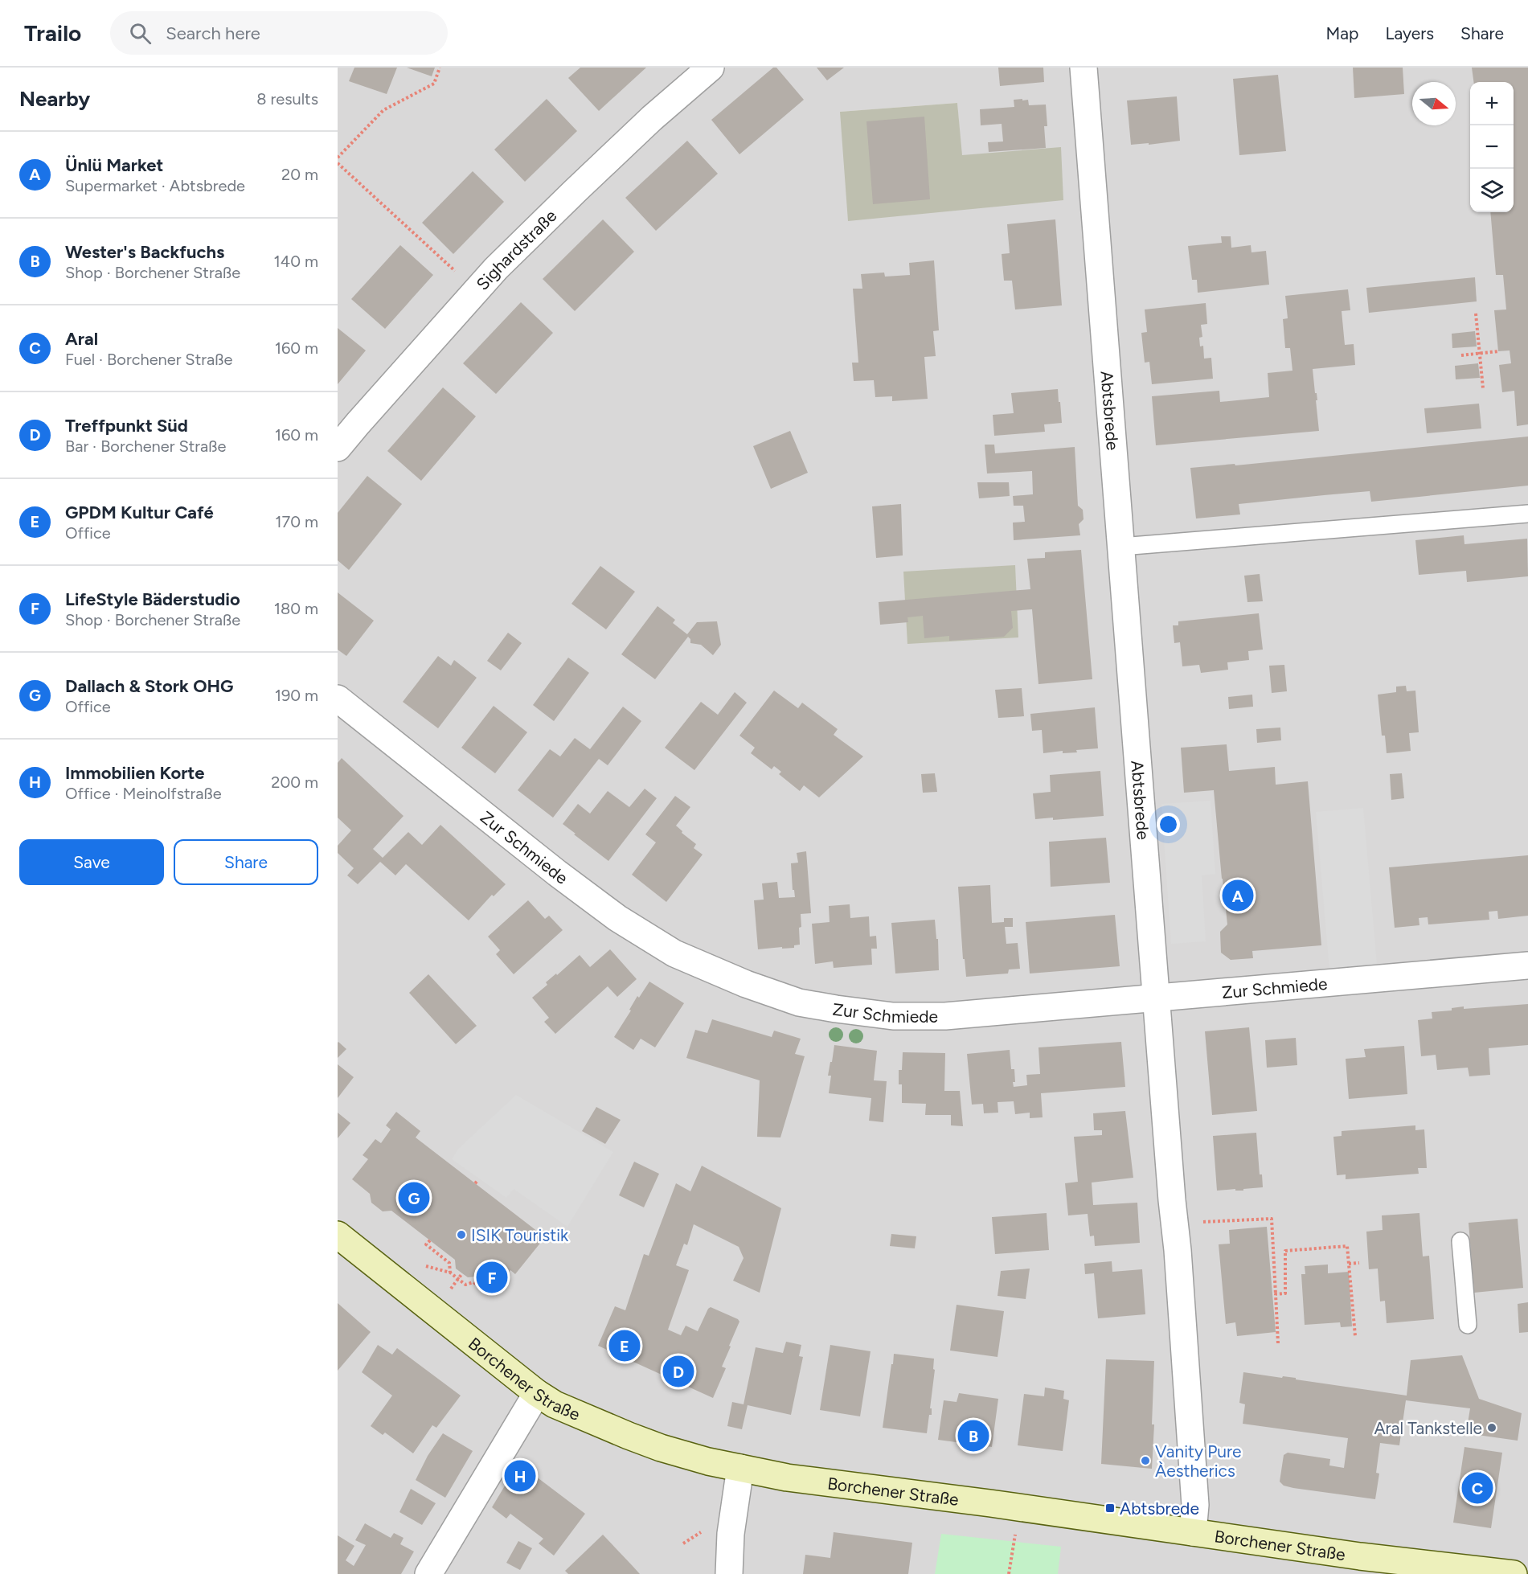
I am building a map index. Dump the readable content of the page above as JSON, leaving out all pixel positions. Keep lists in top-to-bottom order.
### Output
{
  "streets": {
    "main road": ["Borchener Straße"],
    "street": ["Sighardstraße", "Abtsbrede", "Zur Schmiede"]
  },
  "crossings": [
    ["Abtsbrede", "Zur Schmiede"],
    ["Abtsbrede", "Borchener Straße"]
  ],
  "places": {
    "other": ["ISIK Touristik", "Aral Tankstelle", "Vanity Pure Àestherics"],
    "transit": ["Abtsbrede"]
  },
  "north": "right",
  "page": {
    "header": "Trailo",
    "search": "Search here",
    "nav": ["Map", "Layers", "Share"],
    "heading": ["Nearby", "8 results"],
    "map_buttons": ["+", "−"],
    "list": [
      {
        "mark": "A",
        "name": "Ünlü Market",
        "note": "Supermarket · Abtsbrede",
        "value": "20 m"
      },
      {
        "mark": "B",
        "name": "Wester's Backfuchs",
        "note": "Shop · Borchener Straße",
        "value": "140 m"
      },
      {
        "mark": "C",
        "name": "Aral",
        "note": "Fuel · Borchener Straße",
        "value": "160 m"
      },
      {
        "mark": "D",
        "name": "Treffpunkt Süd",
        "note": "Bar · Borchener Straße",
        "value": "160 m"
      },
      {
        "mark": "E",
        "name": "GPDM Kultur Café",
        "note": "Office",
        "value": "170 m"
      },
      {
        "mark": "F",
        "name": "LifeStyle Bäderstudio",
        "note": "Shop · Borchener Straße",
        "value": "180 m"
      },
      {
        "mark": "G",
        "name": "Dallach & Stork OHG",
        "note": "Office",
        "value": "190 m"
      },
      {
        "mark": "H",
        "name": "Immobilien Korte",
        "note": "Office · Meinolfstraße",
        "value": "200 m"
      }
    ],
    "buttons": ["Save", "Share"],
    "pins": [
      "A",
      "G",
      "F",
      "E",
      "D",
      "B",
      "H",
      "C"
    ]
  }
}
